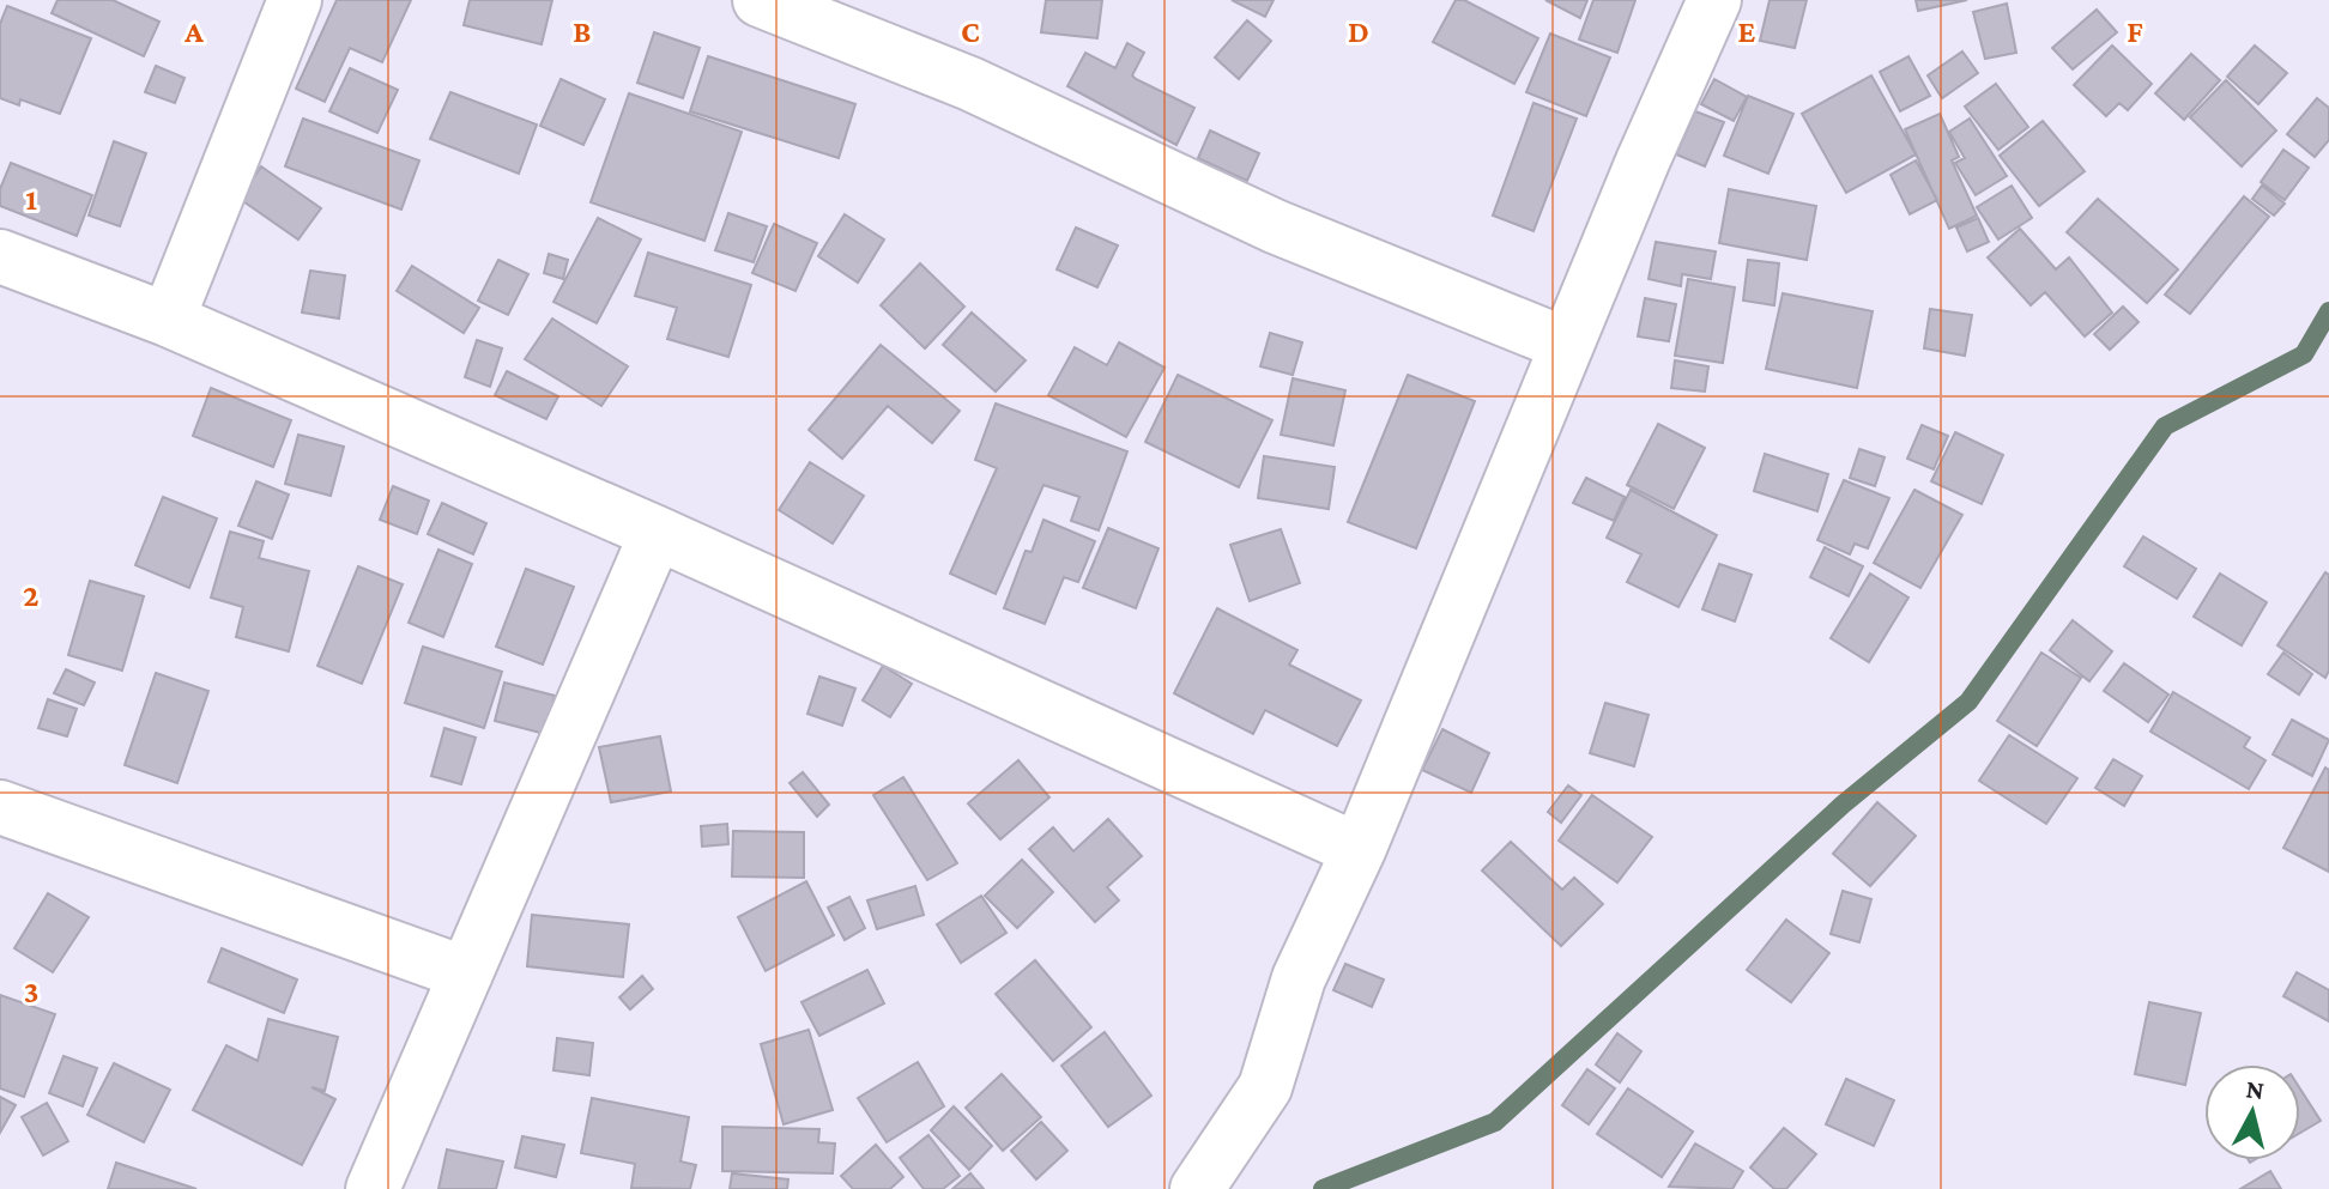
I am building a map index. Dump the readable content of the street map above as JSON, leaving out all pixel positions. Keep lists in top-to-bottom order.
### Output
{
  "north": "top",
  "grid": {
    "columns": [
      "A",
      "B",
      "C",
      "D",
      "E",
      "F"
    ],
    "rows": ["1", "2", "3"]
  }
}
